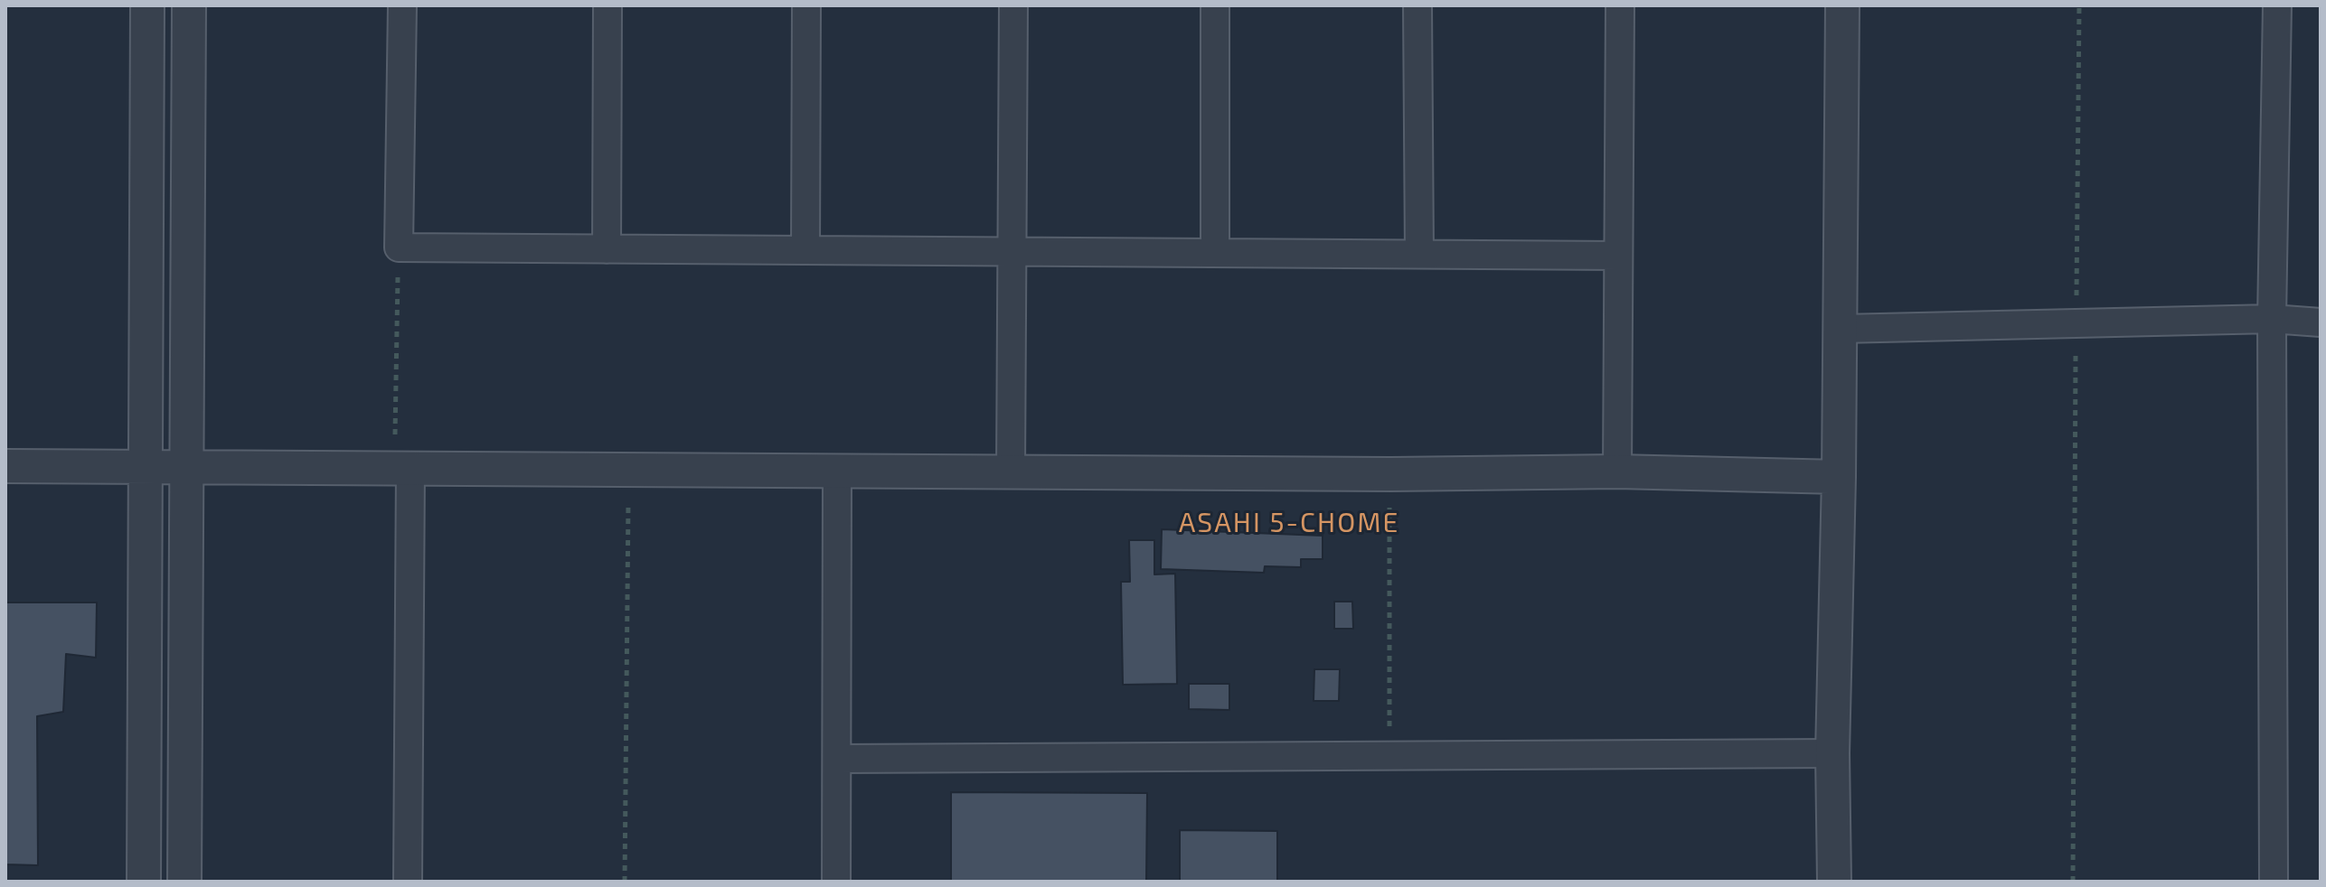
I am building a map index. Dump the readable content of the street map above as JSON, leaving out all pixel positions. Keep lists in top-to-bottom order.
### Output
{
  "districts": ["ASAHI 5-CHOME"]
}
